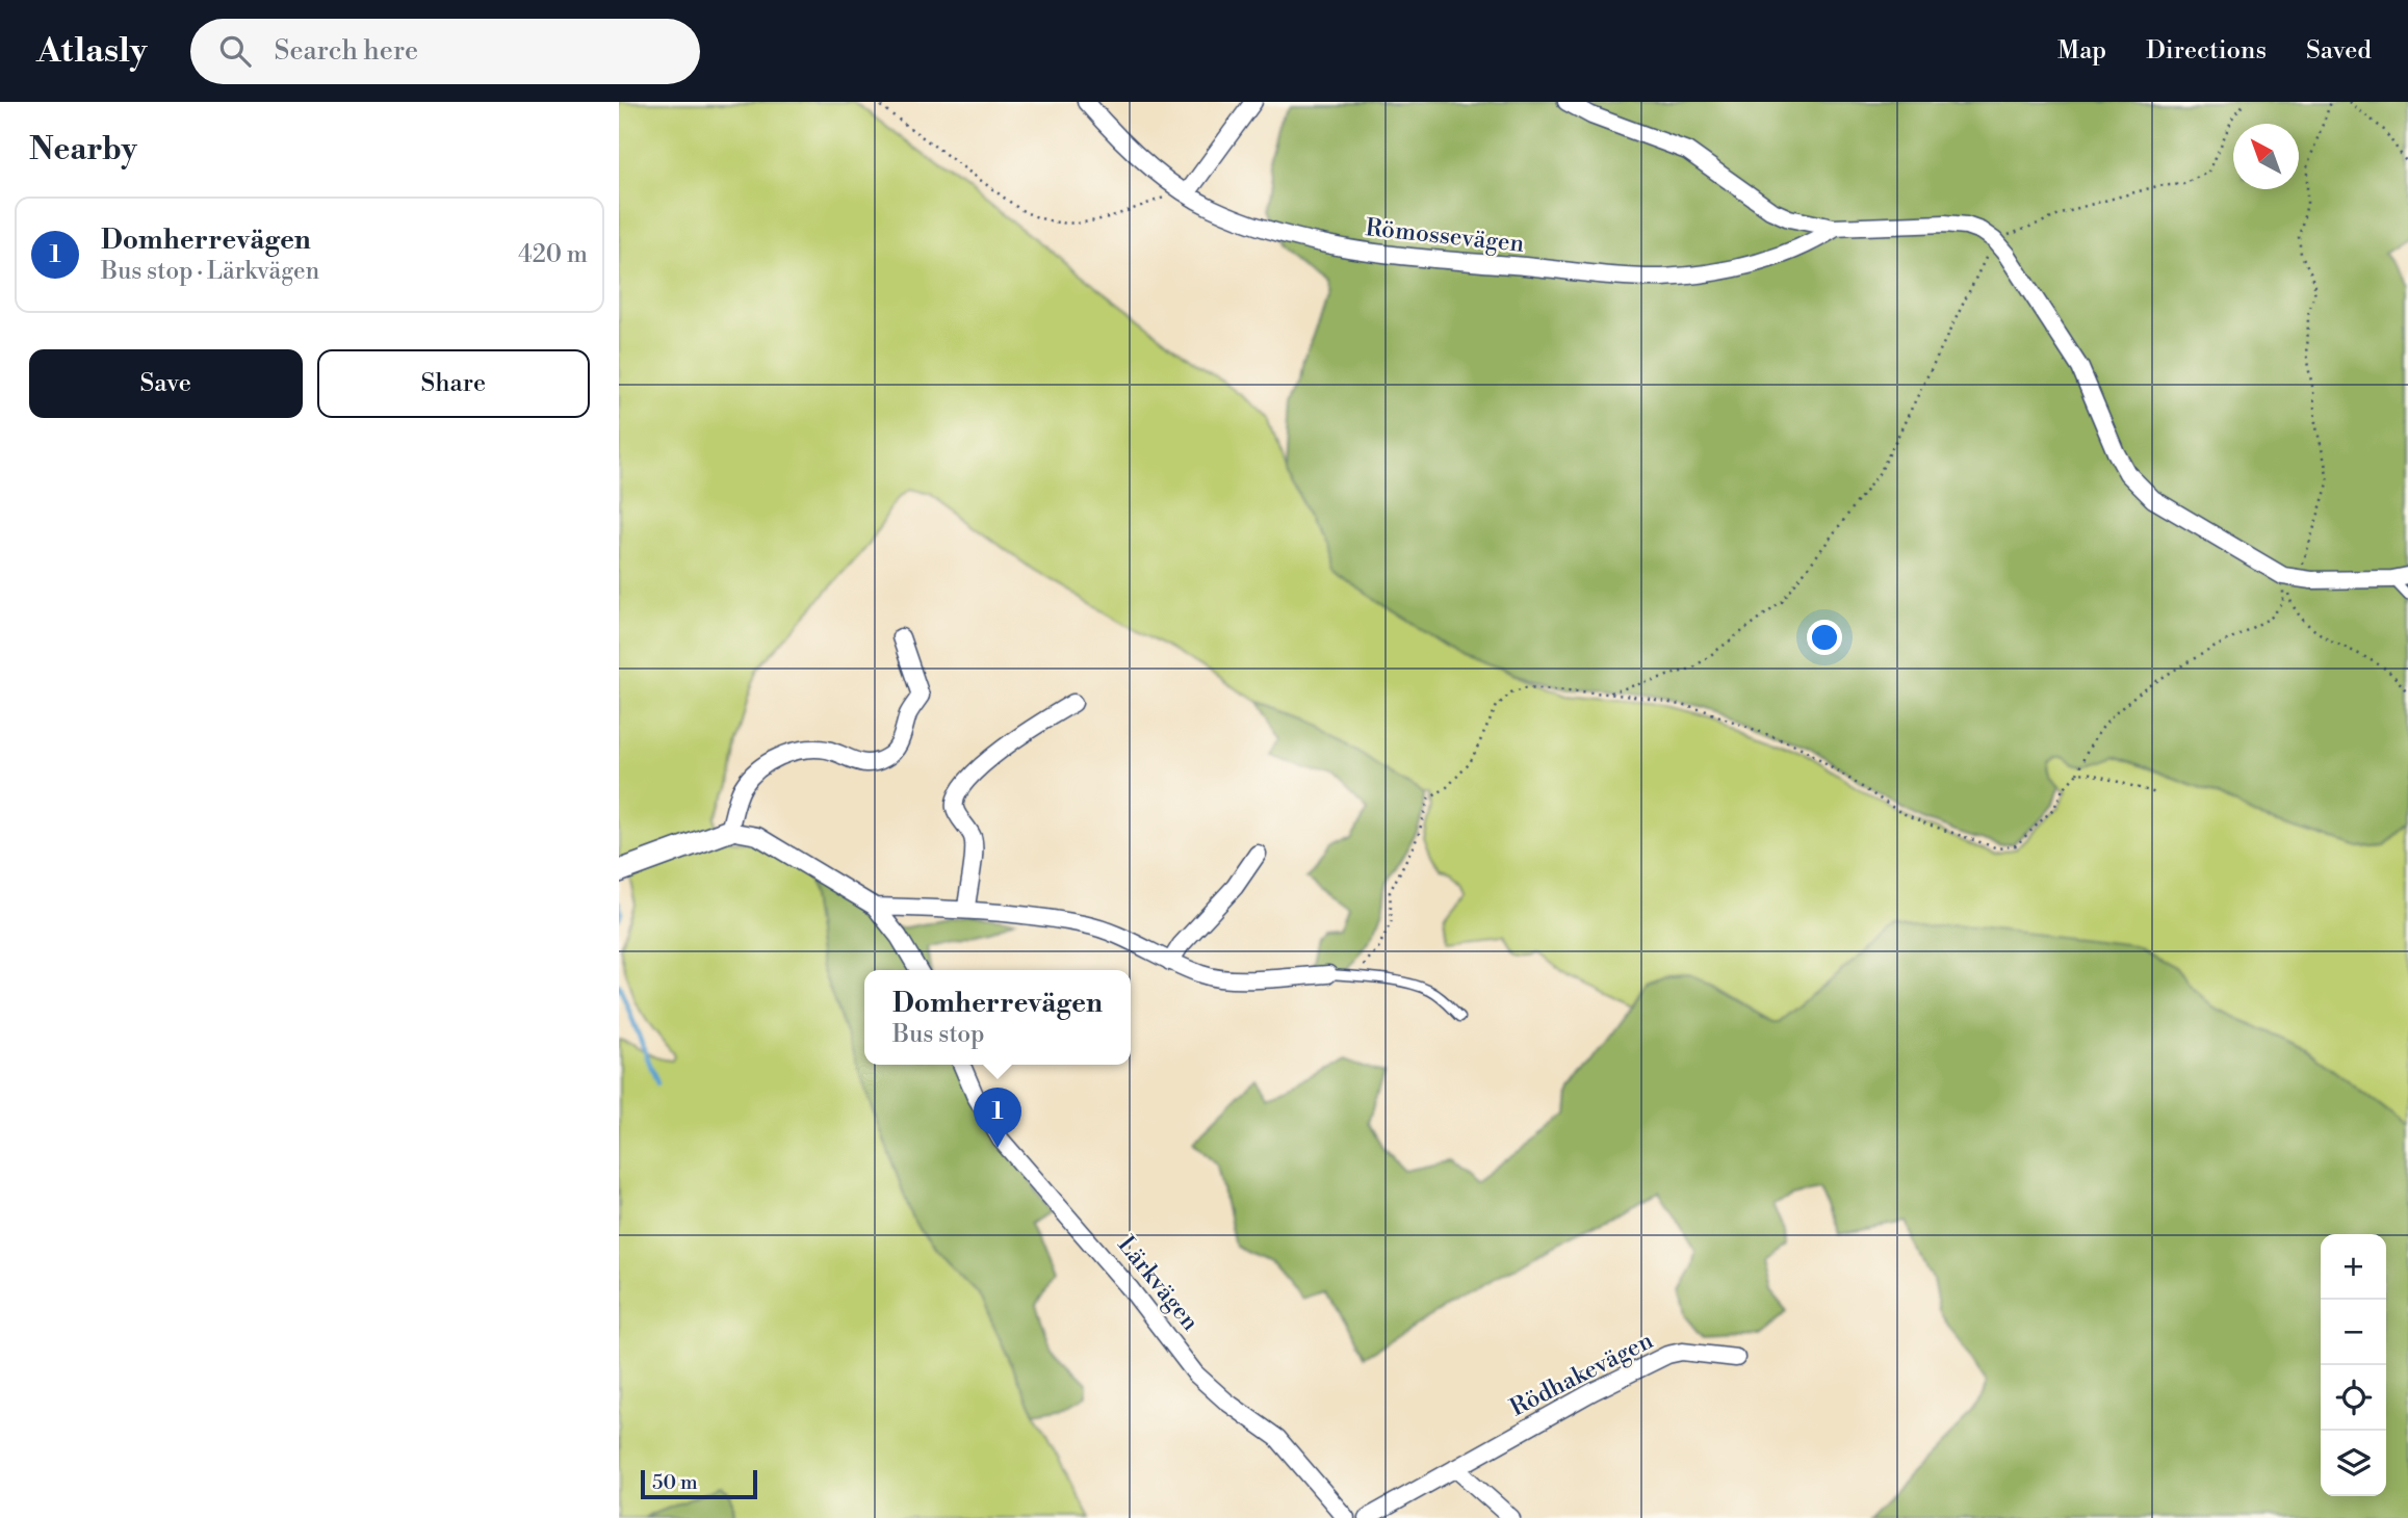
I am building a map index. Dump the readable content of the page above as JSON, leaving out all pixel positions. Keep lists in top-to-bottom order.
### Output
{
  "streets": {
    "street": ["Römossevägen", "Lärkvägen", "Rödhakevägen"]
  },
  "scale_bar": "50 m",
  "north": "top left",
  "page": {
    "header": "Atlasly",
    "search": "Search here",
    "nav": ["Map", "Directions", "Saved"],
    "heading": "Nearby",
    "list": [
      {
        "mark": "1",
        "name": "Domherrevägen",
        "note": "Bus stop · Lärkvägen",
        "value": "420 m"
      }
    ],
    "buttons": ["Save", "Share"],
    "popup": ["Domherrevägen", "Bus stop"],
    "pins": "1",
    "map_buttons": ["+", "−"],
    "scale": "50 m"
  }
}
